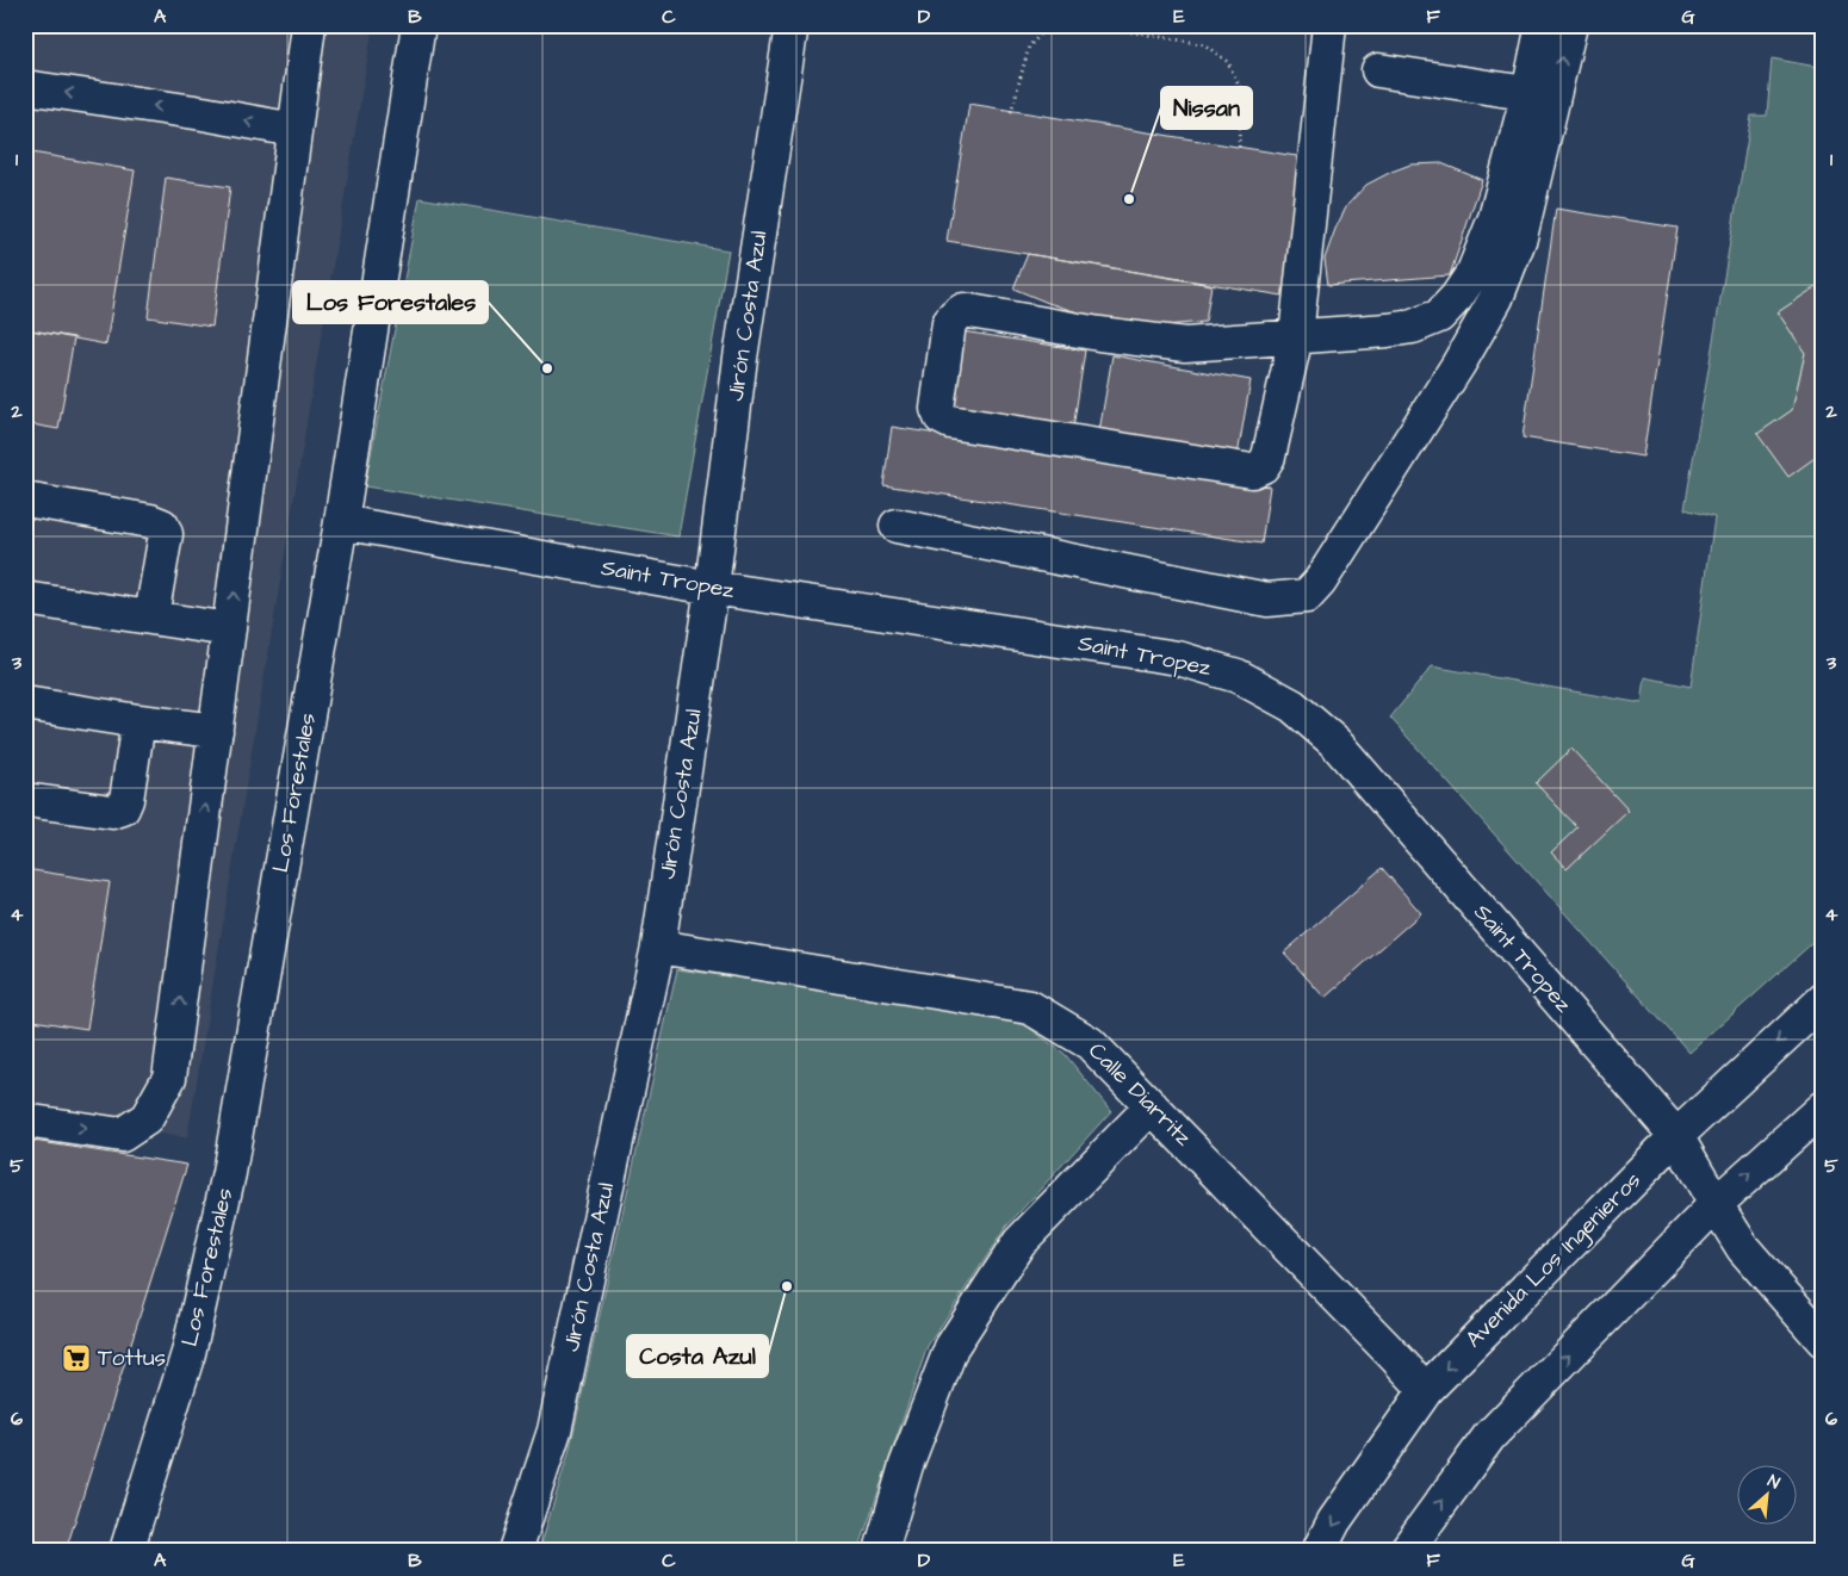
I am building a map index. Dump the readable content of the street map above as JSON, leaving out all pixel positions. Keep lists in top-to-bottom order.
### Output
{
  "streets": {
    "street": [
      "Jirón Costa Azul",
      "Saint Tropez",
      "Los Forestales",
      "Calle Diarritz",
      "Avenida Los Ingenieros"
    ]
  },
  "crossings": [
    ["Jirón Costa Azul", "Saint Tropez"],
    ["Jirón Costa Azul", "Calle Diarritz"],
    ["Saint Tropez", "Los Forestales"],
    ["Saint Tropez", "Avenida Los Ingenieros"],
    ["Calle Diarritz", "Avenida Los Ingenieros"]
  ],
  "places": {
    "other": ["Nissan", "Los Forestales", "Costa Azul"],
    "supermarket": ["Tottus"]
  },
  "north": "top right",
  "grid": {
    "columns": [
      "A",
      "B",
      "C",
      "D",
      "E",
      "F",
      "G"
    ],
    "rows": [
      "1",
      "2",
      "3",
      "4",
      "5",
      "6"
    ]
  }
}
